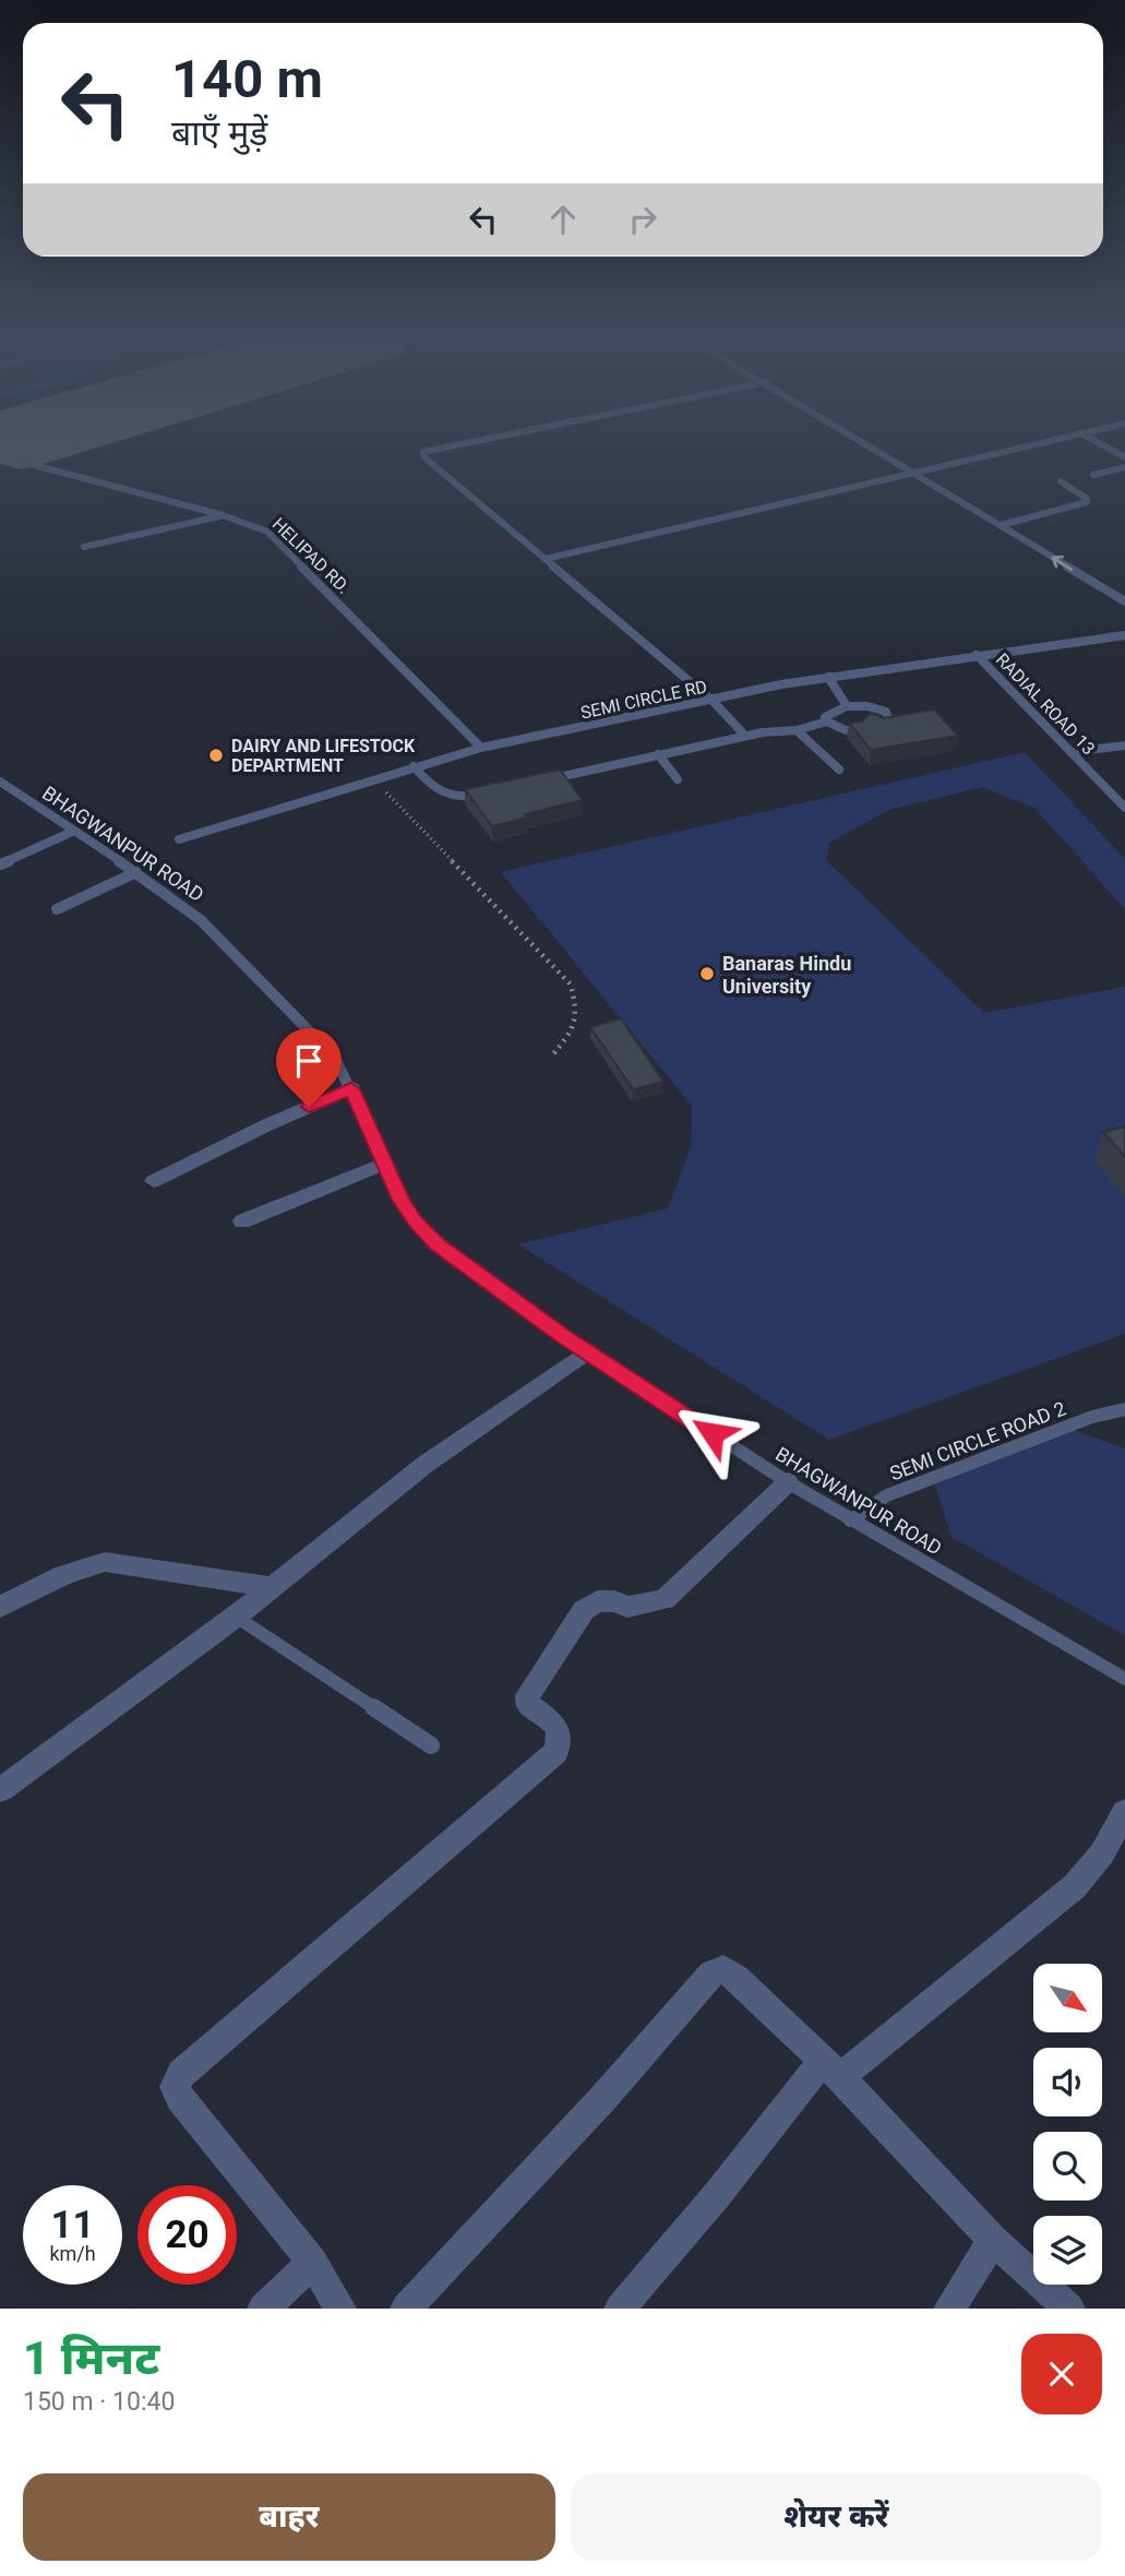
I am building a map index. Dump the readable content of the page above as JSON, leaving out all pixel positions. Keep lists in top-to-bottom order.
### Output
{
  "streets": {
    "lane": [
      "HELIPAD RD.",
      "SEMI CIRCLE RD",
      "RADIAL ROAD 13",
      "BHAGWANPUR ROAD",
      "SEMI CIRCLE ROAD 2"
    ]
  },
  "crossings": [
    ["HELIPAD RD.", "SEMI CIRCLE RD"],
    ["SEMI CIRCLE RD", "RADIAL ROAD 13"],
    ["BHAGWANPUR ROAD", "SEMI CIRCLE ROAD 2"]
  ],
  "places": ["DAIRY AND LIFESTOCK DEPARTMENT", "Banaras Hindu University"],
  "north": "bottom right",
  "page": {
    "turn": ["140 m", "बाएँ मुड़ें"],
    "speed": "11 km/h",
    "limit": "20",
    "heading": ["1 मिनट", "150 m · 10:40"],
    "buttons": ["बाहर", "शेयर करें"]
  }
}
